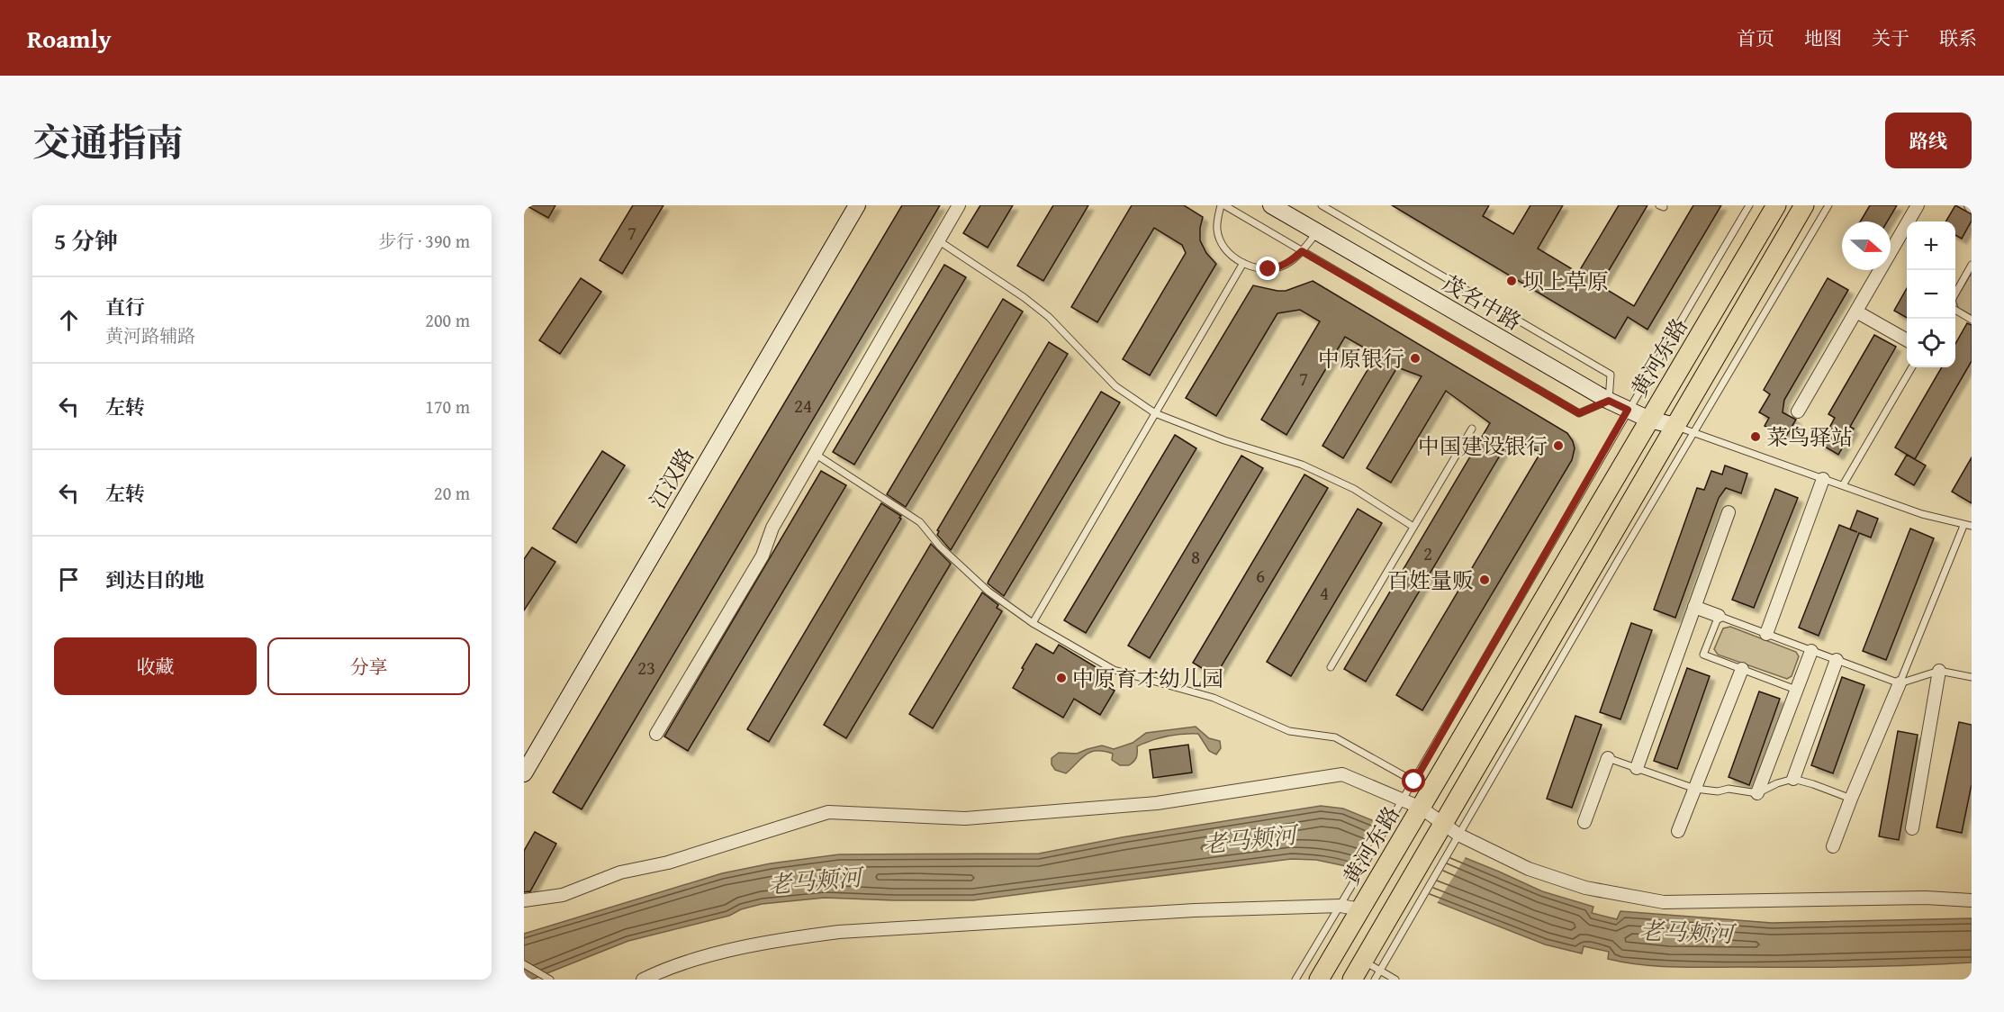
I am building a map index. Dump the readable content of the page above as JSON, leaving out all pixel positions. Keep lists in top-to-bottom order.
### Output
{
  "streets": {
    "main road": ["黄河东路"],
    "street": ["茂名中路", "江汉路"]
  },
  "crossings": [
    ["茂名中路", "黄河东路"]
  ],
  "water": ["老马颊河"],
  "places": [
    "坝上草原",
    "中原银行",
    "菜鸟驿站",
    "中国建设银行",
    "百姓量贩",
    "中原育才幼儿园"
  ],
  "house_numbers": [
    "7",
    "7",
    "24",
    "2",
    "8",
    "6",
    "4",
    "23"
  ],
  "north": "right",
  "page": {
    "header": "Roamly",
    "nav": [
      "首页",
      "地图",
      "关于",
      "联系"
    ],
    "title": "交通指南",
    "buttons": [
      "路线",
      ["收藏", "分享"]
    ],
    "heading": ["5 分钟", "步行 · 390 m"],
    "map_buttons": ["+", "−"],
    "list": [
      ["直行", "黄河路辅路", "200 m"],
      ["左转", "170 m"],
      ["左转", "20 m"],
      "到达目的地"
    ]
  }
}
